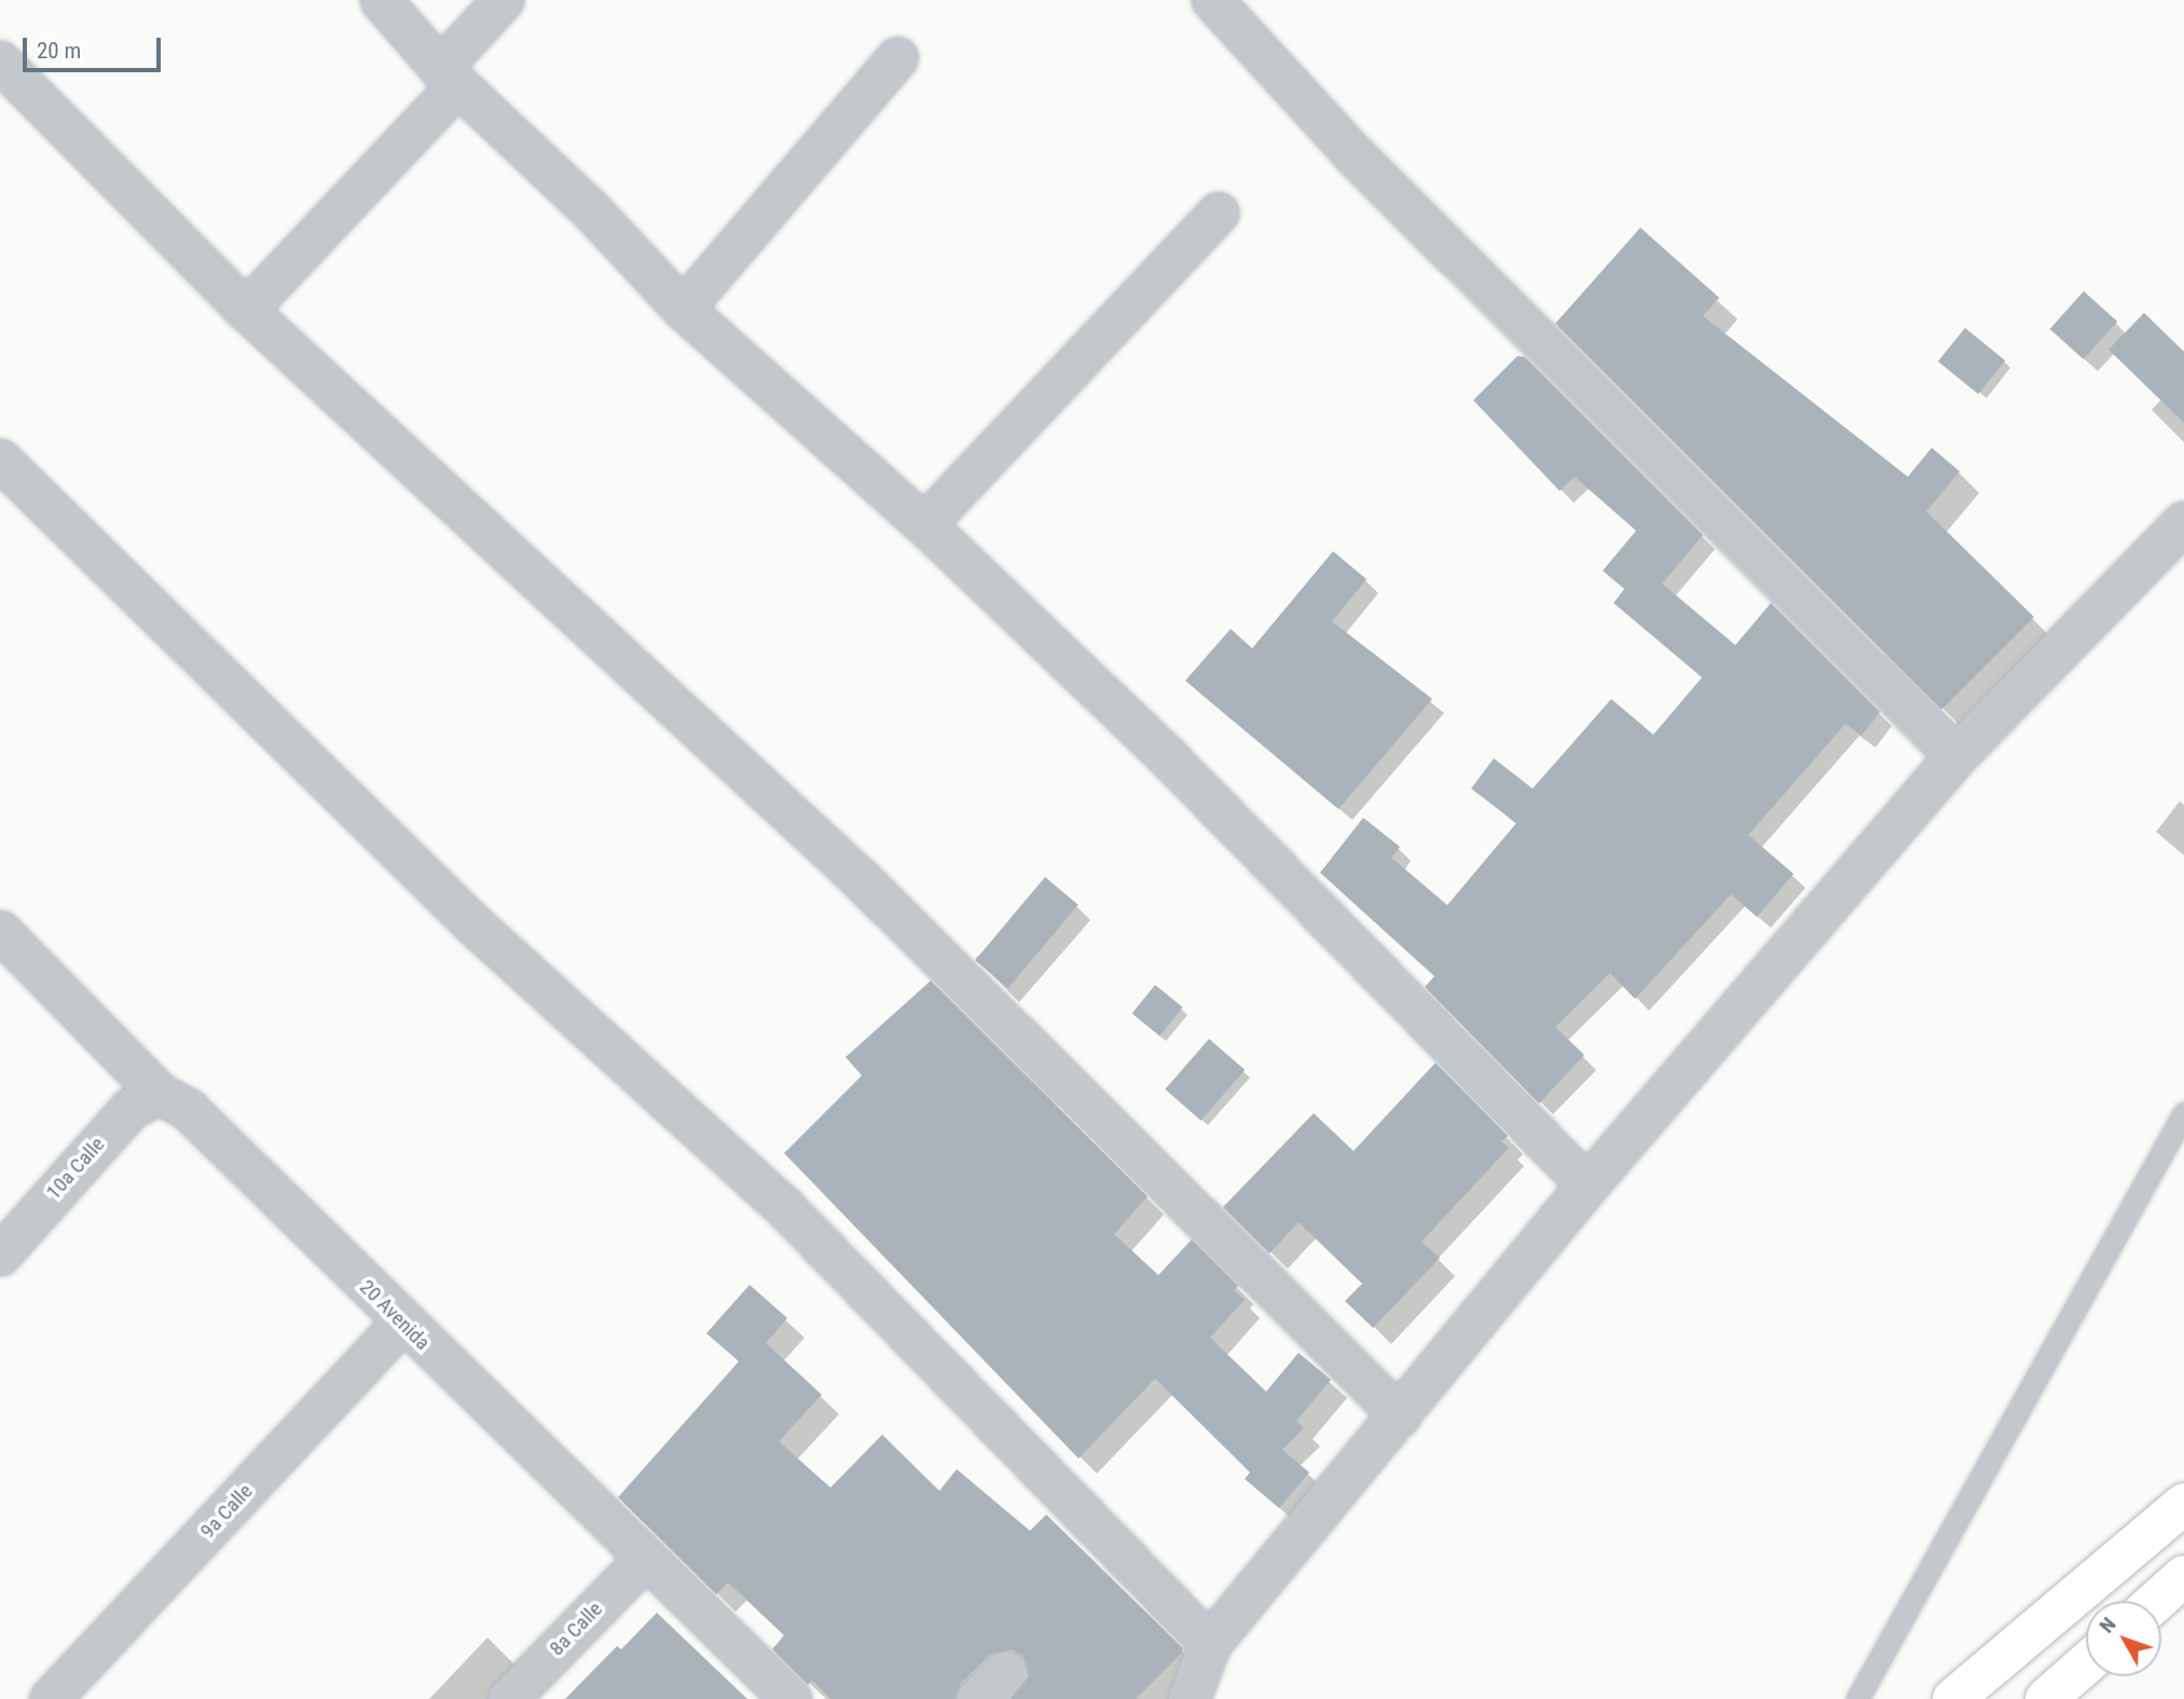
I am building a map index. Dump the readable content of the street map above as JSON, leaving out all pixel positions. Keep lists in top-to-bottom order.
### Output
{
  "streets": {
    "street": [
      "10a Calle",
      "20 Avenida",
      "9a Calle",
      "8a Calle"
    ]
  },
  "crossings": [
    ["10a Calle", "20 Avenida"],
    ["20 Avenida", "9a Calle"],
    ["20 Avenida", "8a Calle"]
  ],
  "scale_bar": "20 m",
  "north": "top left"
}
